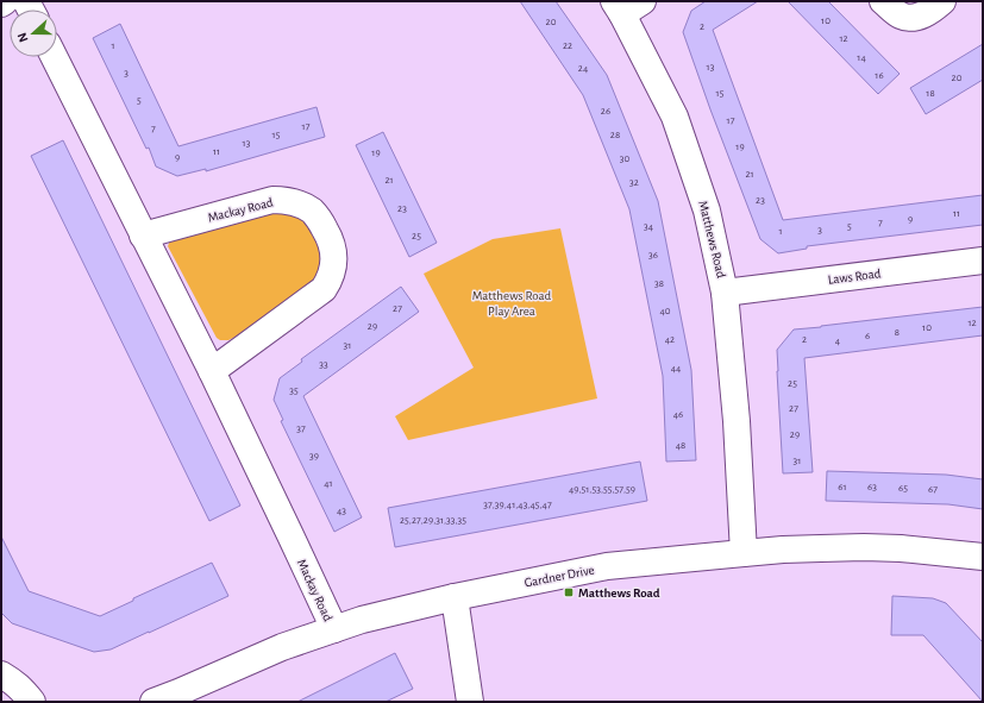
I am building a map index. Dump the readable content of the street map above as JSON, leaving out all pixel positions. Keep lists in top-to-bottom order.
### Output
{
  "streets": {
    "street": [
      "Mackay Road",
      "Matthews Road",
      "Laws Road",
      "Gardner Drive"
    ]
  },
  "crossings": [
    ["Mackay Road", "Gardner Drive"],
    ["Matthews Road", "Laws Road"],
    ["Matthews Road", "Gardner Drive"]
  ],
  "parks": ["Matthews Road Play Area"],
  "places": {
    "transit": ["Matthews Road"]
  },
  "house_numbers": [
    "10",
    "20",
    "2",
    "12",
    "1",
    "22",
    "14",
    "13",
    "24",
    "3",
    "16",
    "20",
    "15",
    "18",
    "5",
    "26",
    "17",
    "17",
    "7",
    "15",
    "28",
    "13",
    "19",
    "11",
    "19",
    "9",
    "30",
    "21",
    "21",
    "32",
    "23",
    "23",
    "11",
    "9",
    "7",
    "34",
    "5",
    "3",
    "1",
    "25",
    "36",
    "38",
    "27",
    "40",
    "12",
    "29",
    "10",
    "8",
    "6",
    "42",
    "2",
    "4",
    "31",
    "33",
    "44",
    "25",
    "35",
    "27",
    "46",
    "37",
    "29",
    "48",
    "39",
    "31",
    "41",
    "61",
    "63",
    "65",
    "49,51,53,55,57,59",
    "67",
    "37,39,41,43,45,47",
    "43",
    "25,27,29,31,33,35"
  ],
  "north": "left"
}
